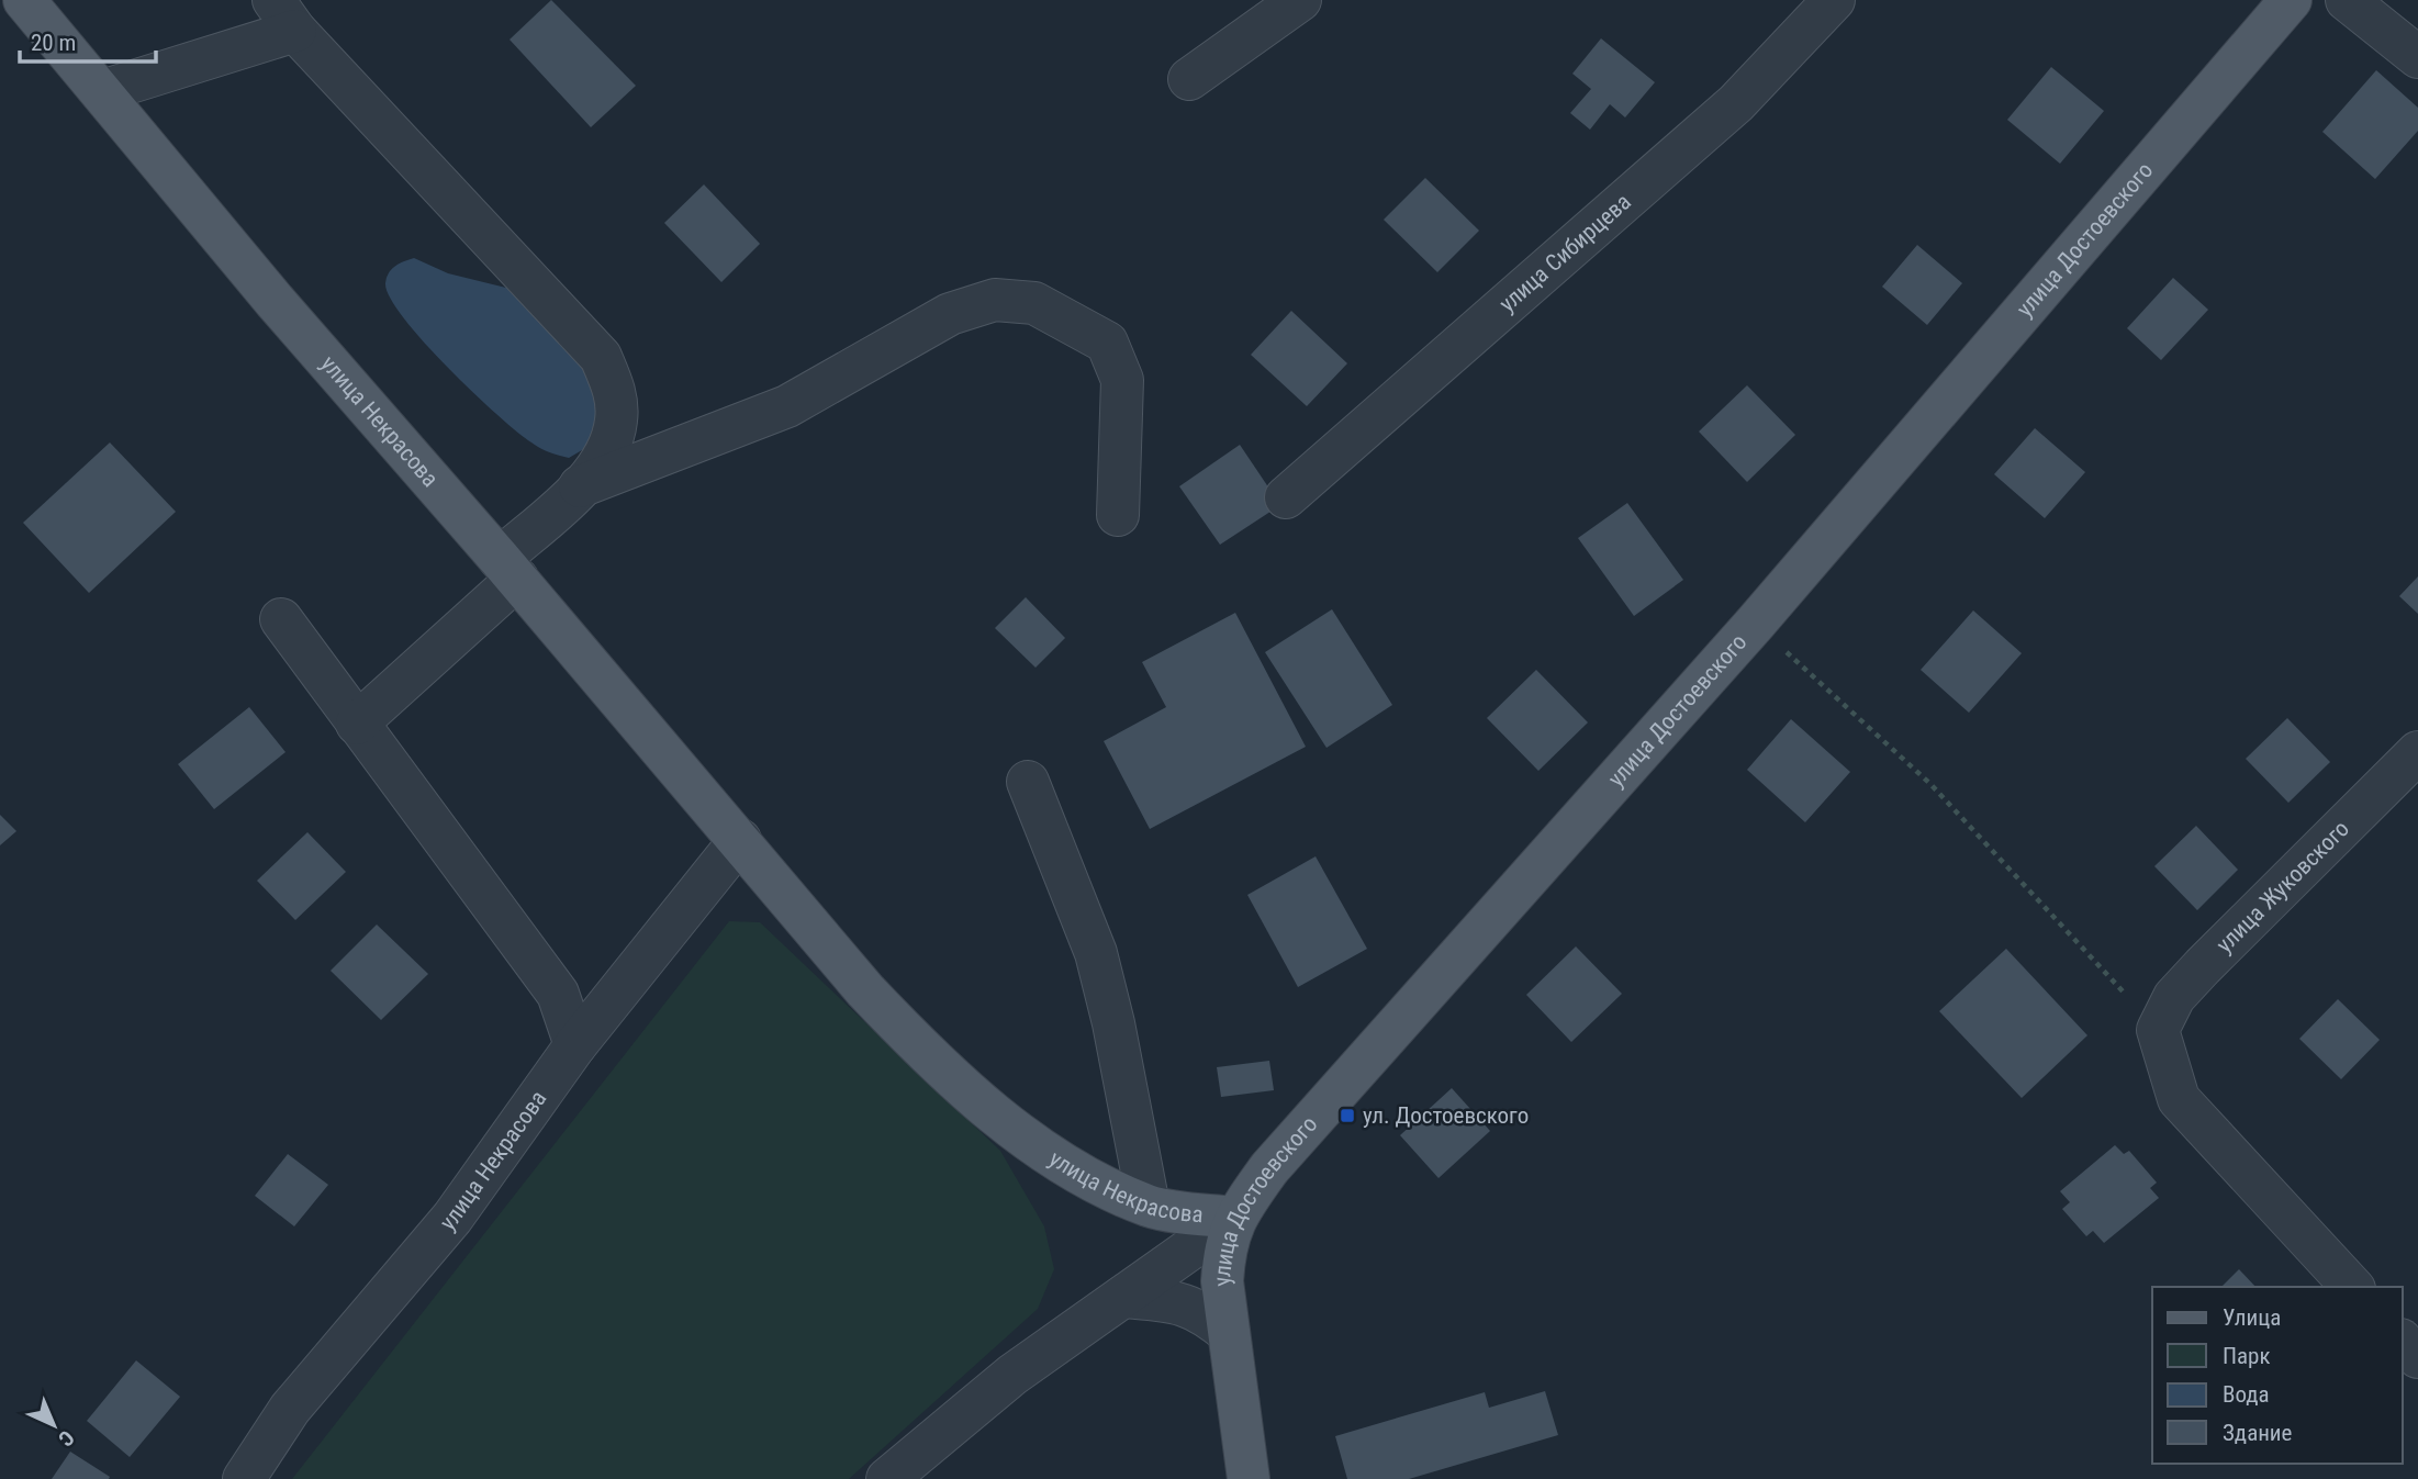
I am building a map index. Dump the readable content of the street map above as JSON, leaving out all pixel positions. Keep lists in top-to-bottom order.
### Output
{
  "streets": {
    "main road": ["улица Достоевского", "улица Некрасова"],
    "street": ["улица Сибирцева", "улица Жуковского"]
  },
  "crossings": [
    ["улица Достоевского", "улица Некрасова"]
  ],
  "places": {
    "transit": ["ул. Достоевского"]
  },
  "legend": [
    "Улица",
    "Парк",
    "Вода",
    "Здание"
  ],
  "scale_bar": "20 m",
  "north": "bottom right"
}
